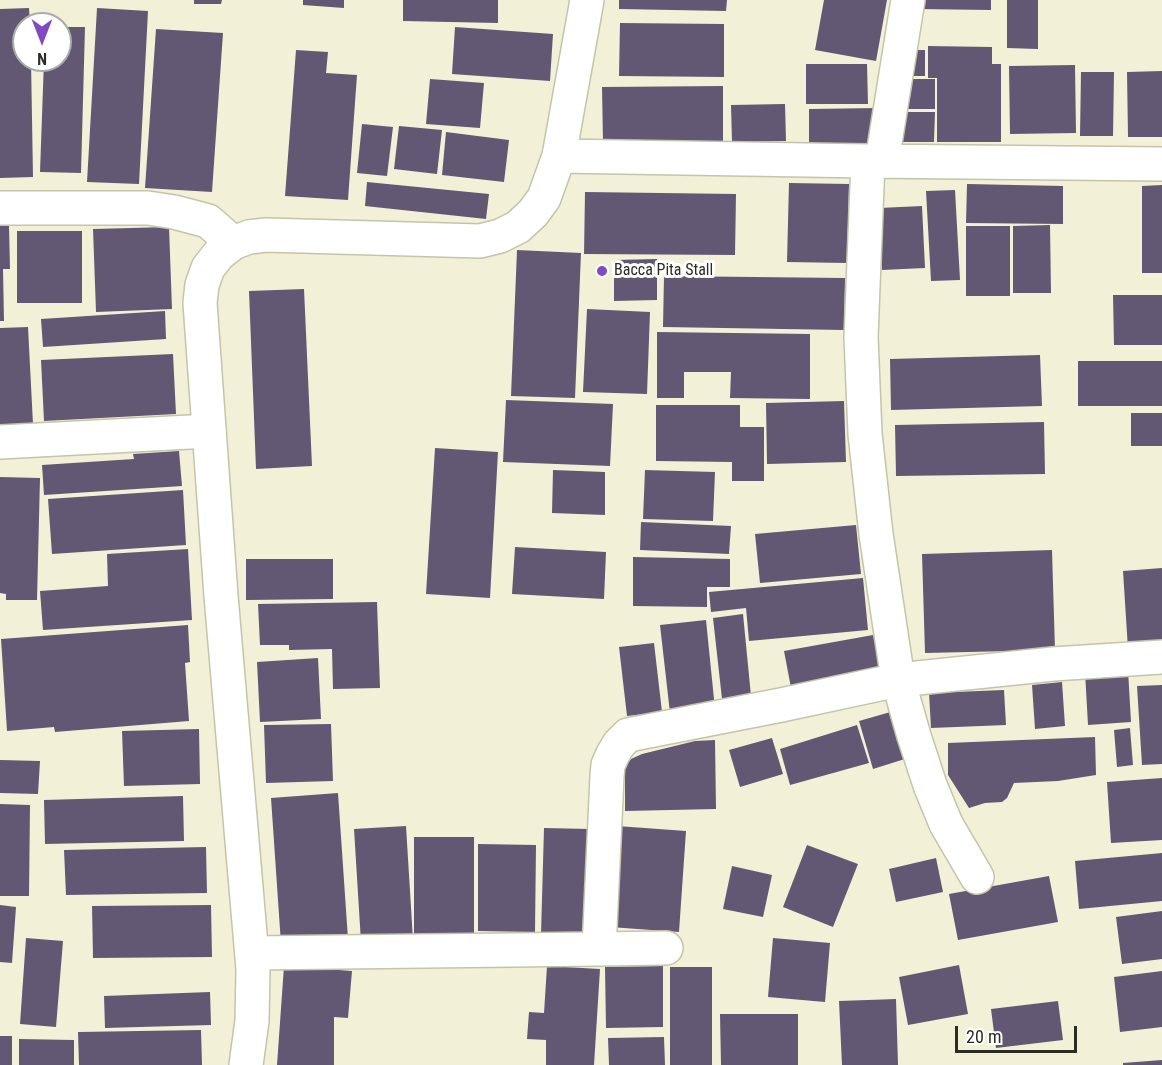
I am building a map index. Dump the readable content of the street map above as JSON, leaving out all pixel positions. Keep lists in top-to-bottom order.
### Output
{
  "places": ["Bacca Pita Stall"],
  "scale_bar": "20 m",
  "north": "bottom"
}
